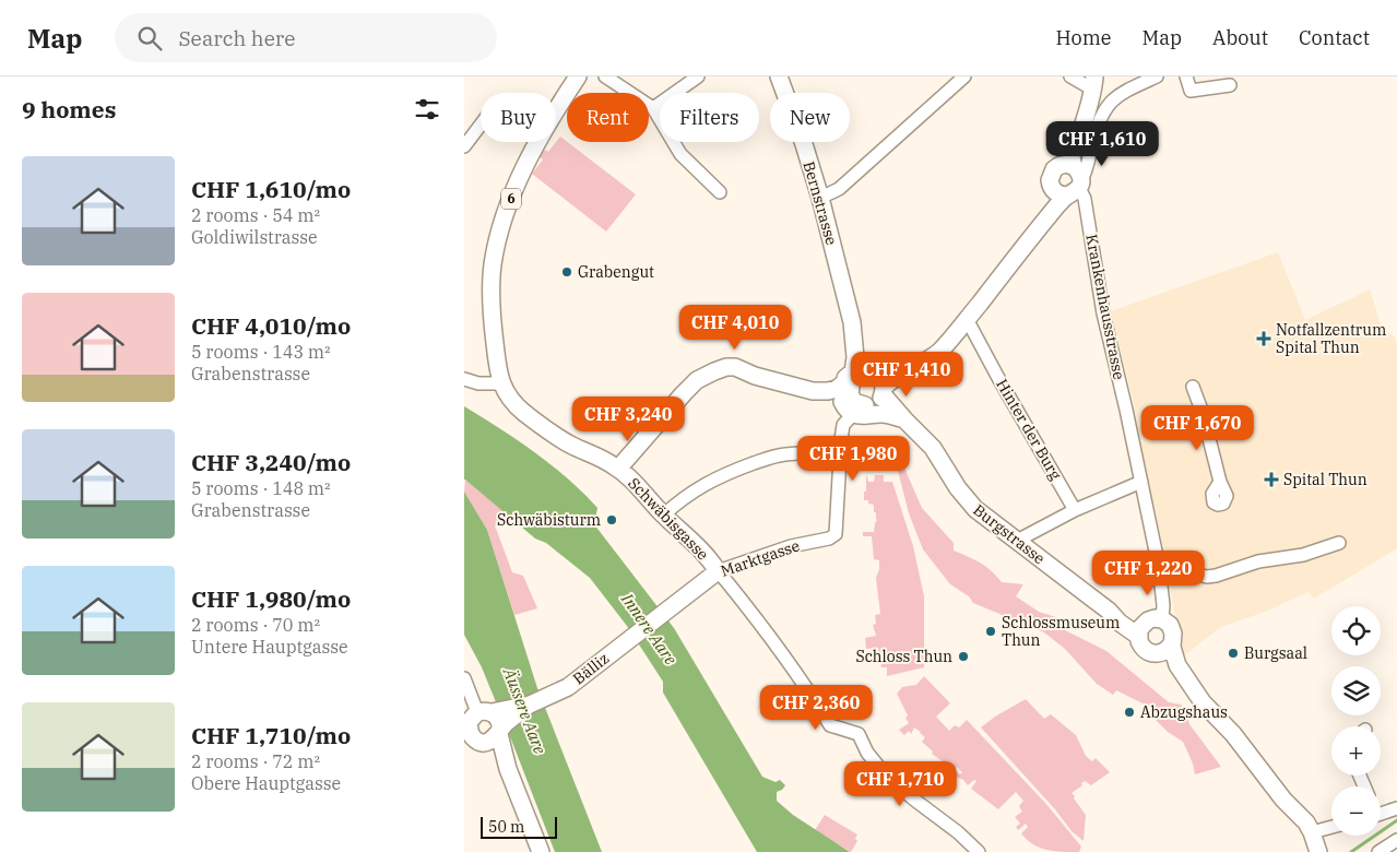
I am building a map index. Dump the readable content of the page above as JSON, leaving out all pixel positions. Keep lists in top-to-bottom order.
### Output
{
  "streets": {
    "main road": [
      "6",
      "Bernstrasse",
      "Schwäbisgasse",
      "Burgstrasse",
      "Marktgasse",
      "Bälliz"
    ],
    "street": ["Krankenhausstrasse", "Hinter der Burg"]
  },
  "crossings": [
    ["6", "Schwäbisgasse"],
    ["Bernstrasse", "Burgstrasse"],
    ["Krankenhausstrasse", "Burgstrasse"],
    ["Schwäbisgasse", "Marktgasse"],
    ["Marktgasse", "Bälliz"]
  ],
  "water": ["Innere Aare", "Äussere Aare"],
  "places": {
    "other": [
      "Grabengut",
      "Schwäbisturm",
      "Schlossmuseum Thun",
      "Burgsaal",
      "Schloss Thun",
      "Abzugshaus"
    ],
    "health": ["Notfallzentrum Spital Thun", "Spital Thun"]
  },
  "scale_bar": "50 m",
  "page": {
    "header": "Map",
    "search": "Search here",
    "nav": [
      "Home",
      "Map",
      "About",
      "Contact"
    ],
    "heading": "9 homes",
    "chip": [
      "Buy",
      "Rent",
      "Filters",
      "New"
    ],
    "price": [
      "CHF 1,610",
      "CHF 4,010",
      "CHF 1,410",
      "CHF 3,240",
      "CHF 1,670",
      "CHF 1,980",
      "CHF 1,220",
      "CHF 2,360",
      "CHF 1,710"
    ],
    "list": [
      {
        "name": "CHF 1,610/mo",
        "note": "2 rooms · 54 m² · Goldiwilstrasse"
      },
      {
        "name": "CHF 4,010/mo",
        "note": "5 rooms · 143 m² · Grabenstrasse"
      },
      {
        "name": "CHF 3,240/mo",
        "note": "5 rooms · 148 m² · Grabenstrasse"
      },
      {
        "name": "CHF 1,980/mo",
        "note": "2 rooms · 70 m² · Untere Hauptgasse"
      },
      {
        "name": "CHF 1,710/mo",
        "note": "2 rooms · 72 m² · Obere Hauptgasse"
      }
    ],
    "map_buttons": ["+", "−"],
    "scale": "50 m"
  }
}
